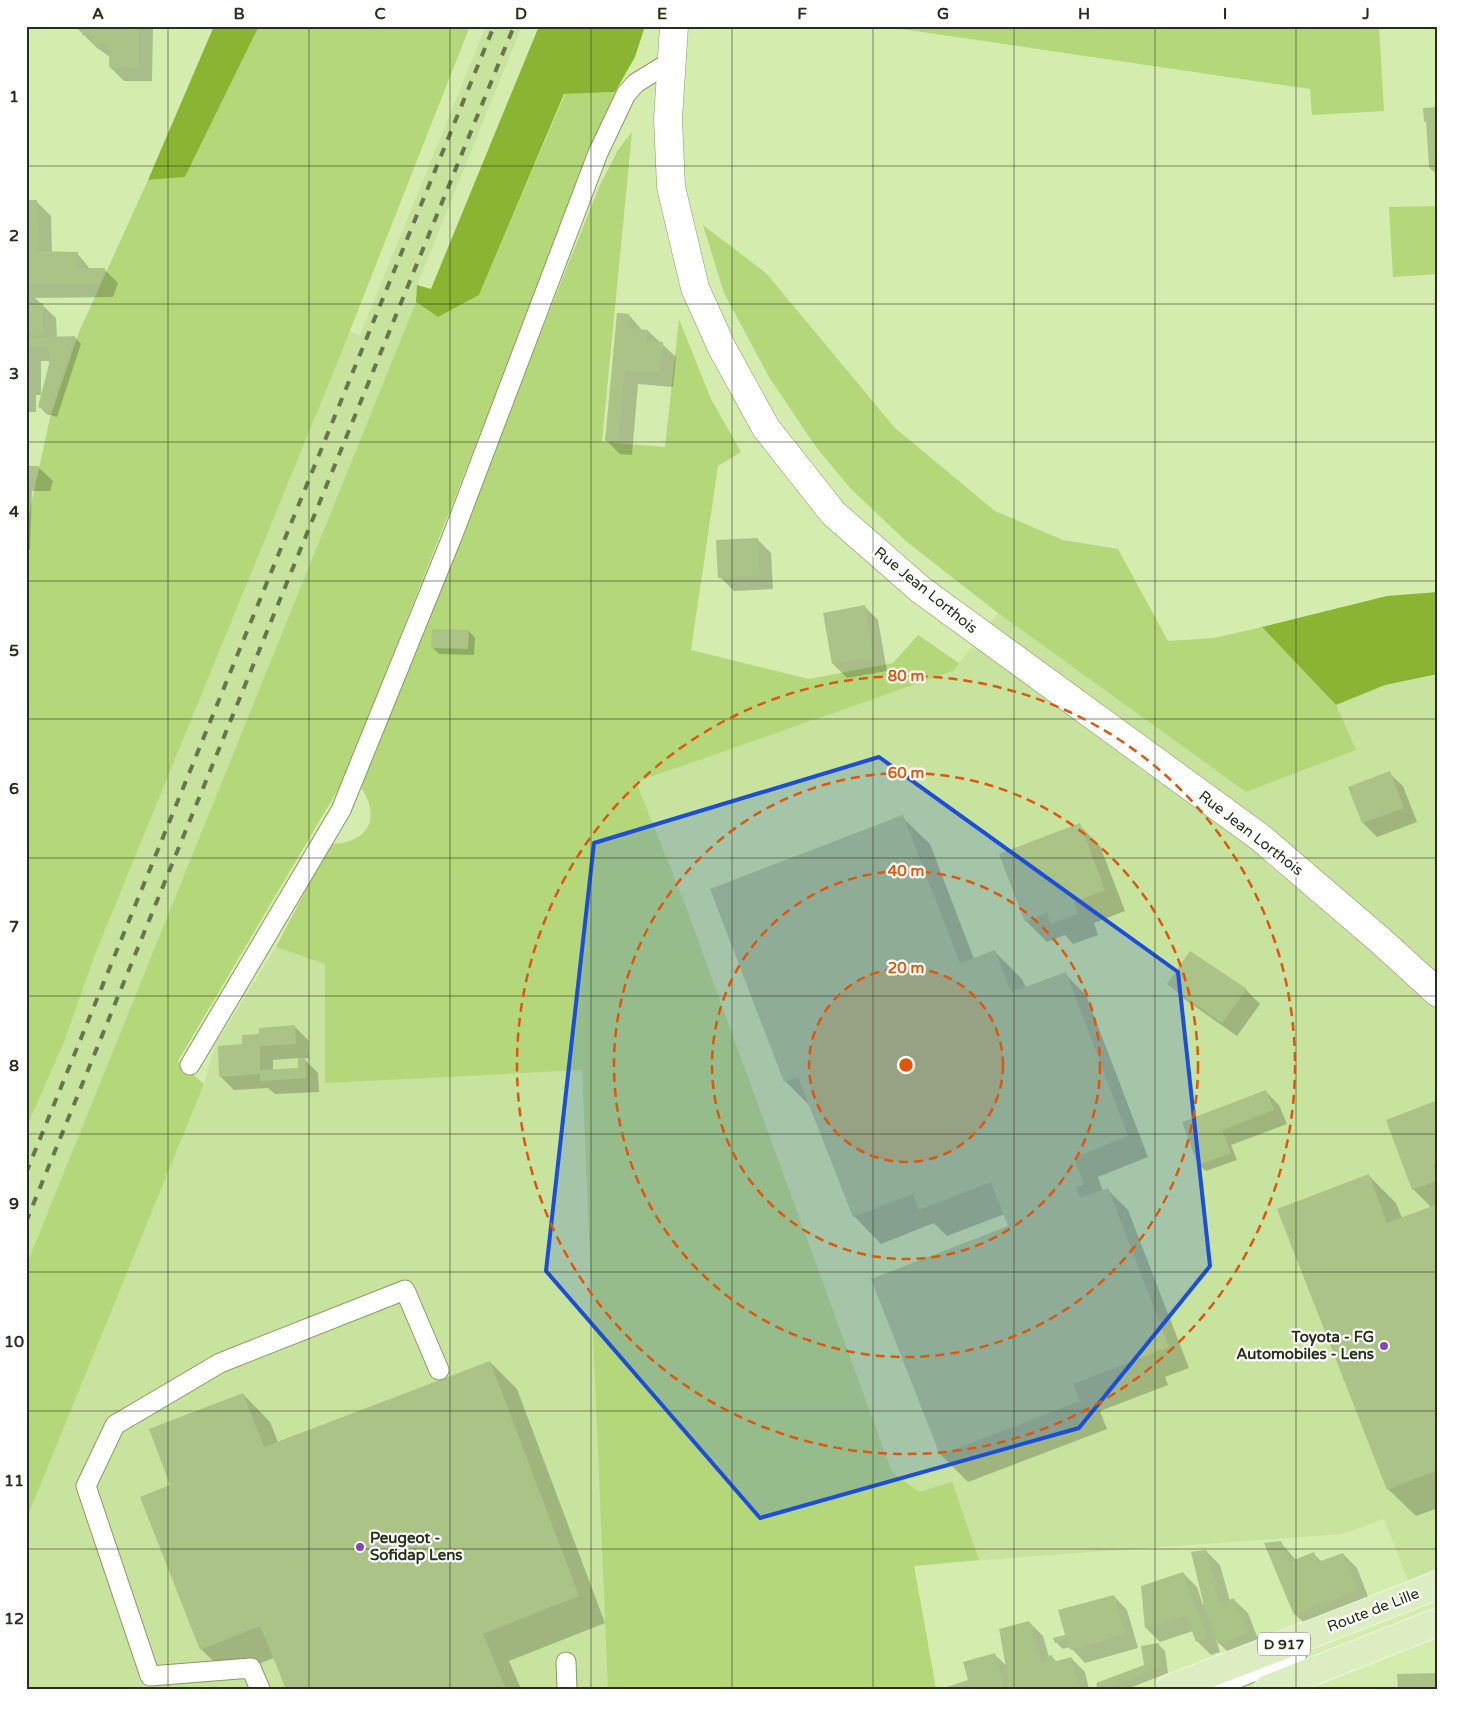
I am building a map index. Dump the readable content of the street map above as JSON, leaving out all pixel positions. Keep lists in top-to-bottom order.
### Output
{
  "streets": {
    "main road": ["Route de Lille", "D 917"],
    "street": ["Rue Jean Lorthois"]
  },
  "places": ["Toyota - FG Automobiles - Lens", "Peugeot - Sofidap Lens"],
  "grid": {
    "columns": [
      "A",
      "B",
      "C",
      "D",
      "E",
      "F",
      "G",
      "H",
      "I",
      "J"
    ],
    "rows": [
      "1",
      "2",
      "3",
      "4",
      "5",
      "6",
      "7",
      "8",
      "9",
      "10",
      "11",
      "12"
    ]
  },
  "rings": [
    "80 m",
    "60 m",
    "40 m",
    "20 m"
  ]
}
